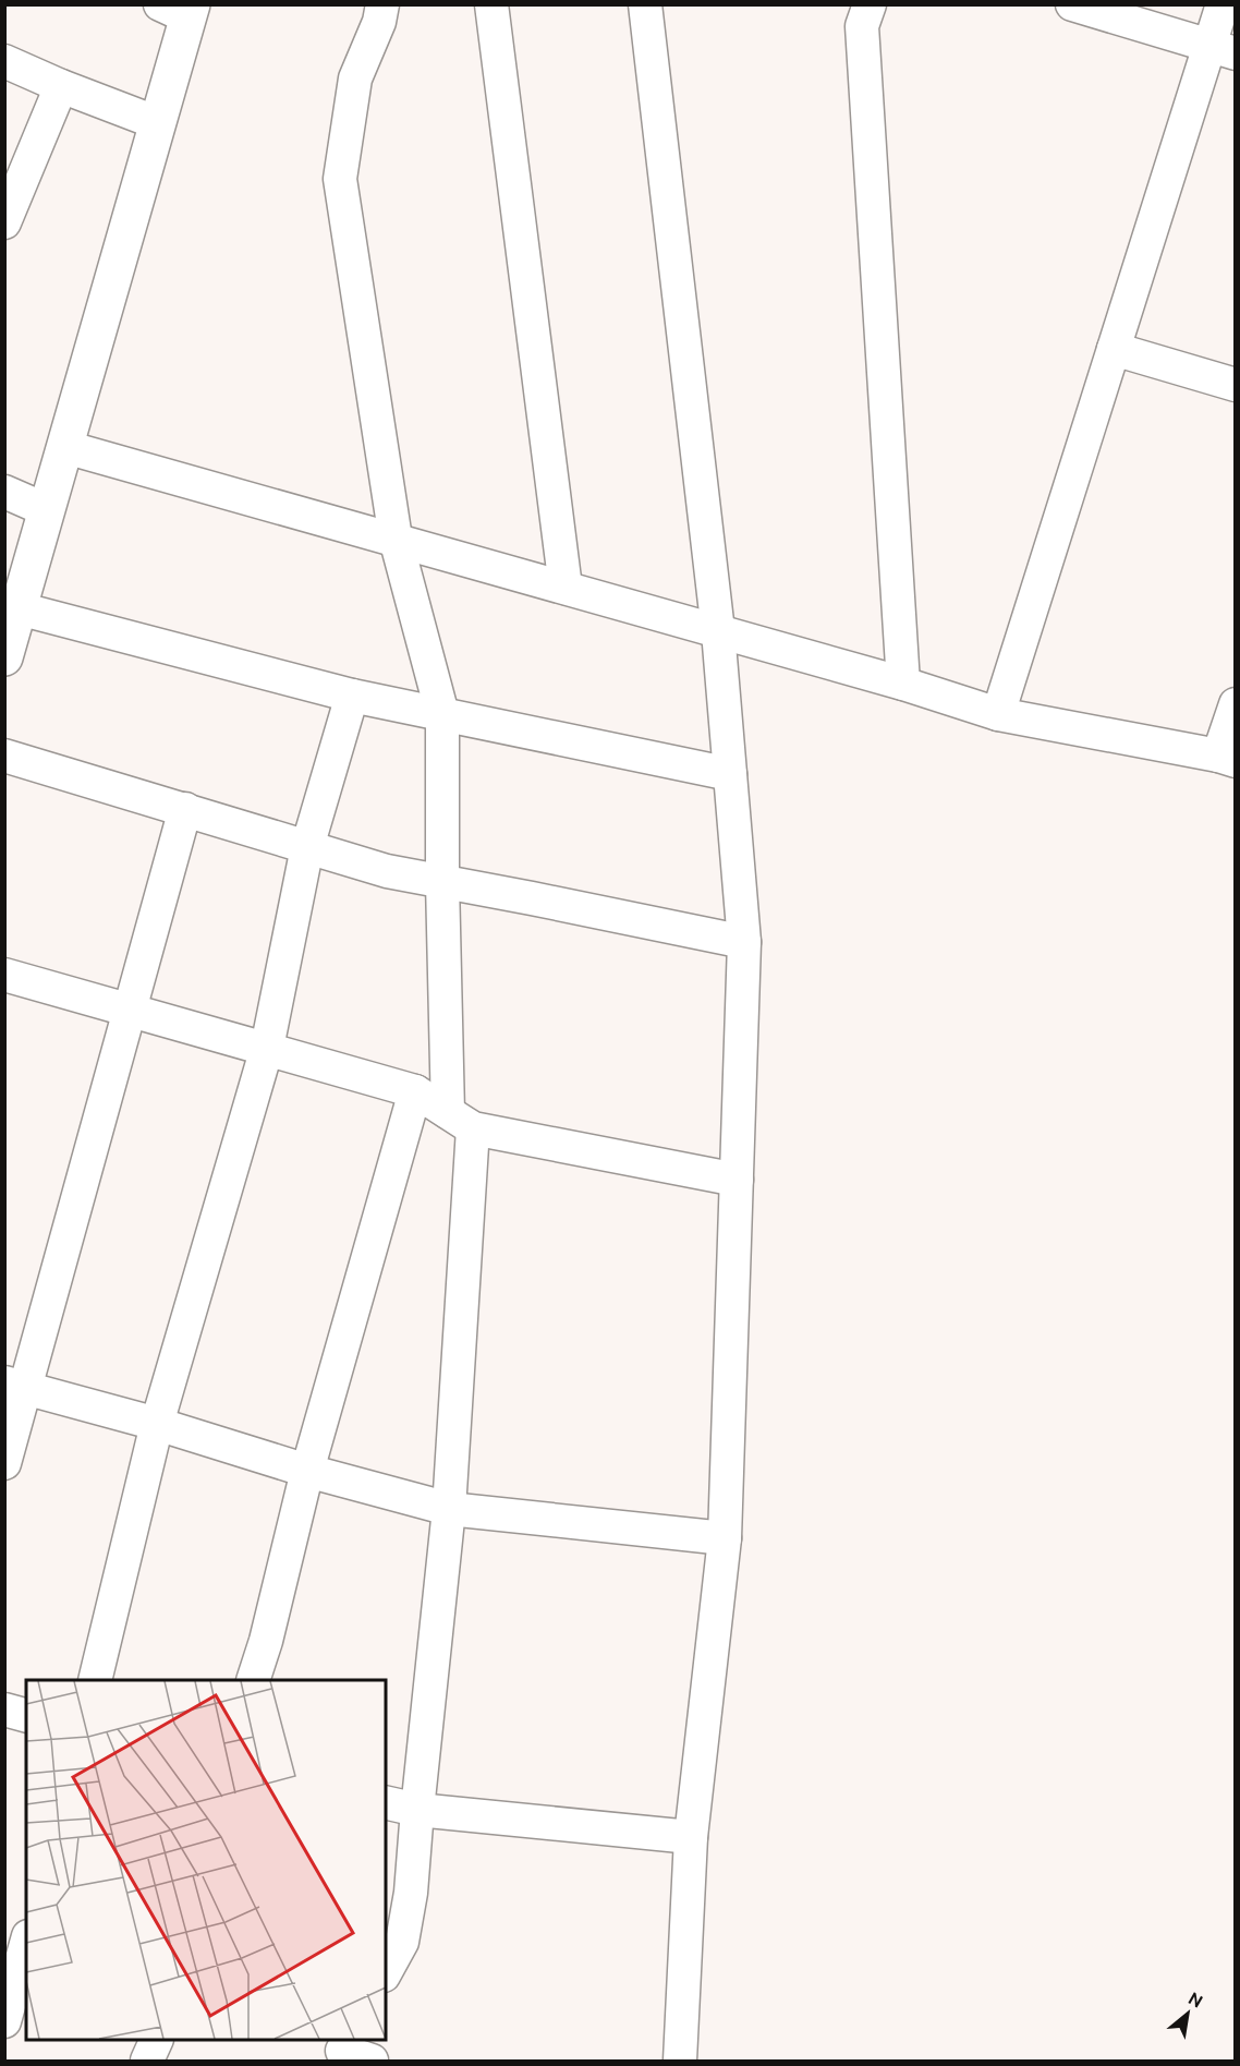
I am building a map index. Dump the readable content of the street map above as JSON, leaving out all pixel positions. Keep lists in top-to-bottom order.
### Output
{
  "north": "top right"
}
